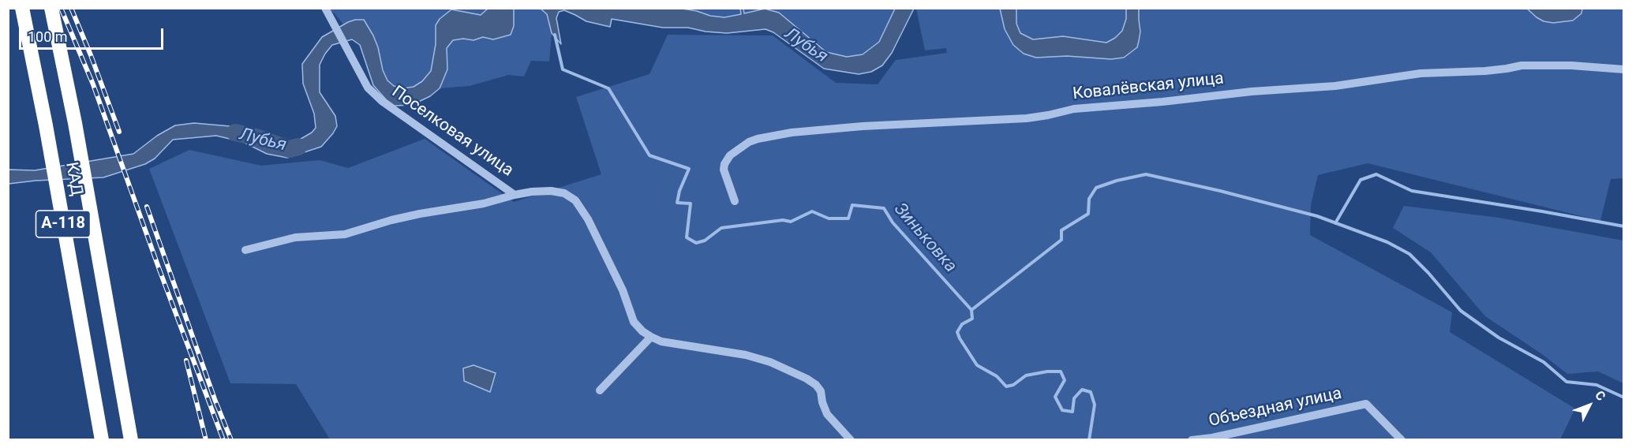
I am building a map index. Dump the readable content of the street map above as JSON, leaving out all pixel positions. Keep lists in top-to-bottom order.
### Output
{
  "streets": {
    "highway": ["КАД", "А-118"],
    "street": ["Ковалёвская улица", "Поселковая улица", "Объездная улица"]
  },
  "water": ["Лубья", "Зиньковка"],
  "scale_bar": "100 m",
  "north": "top right"
}
